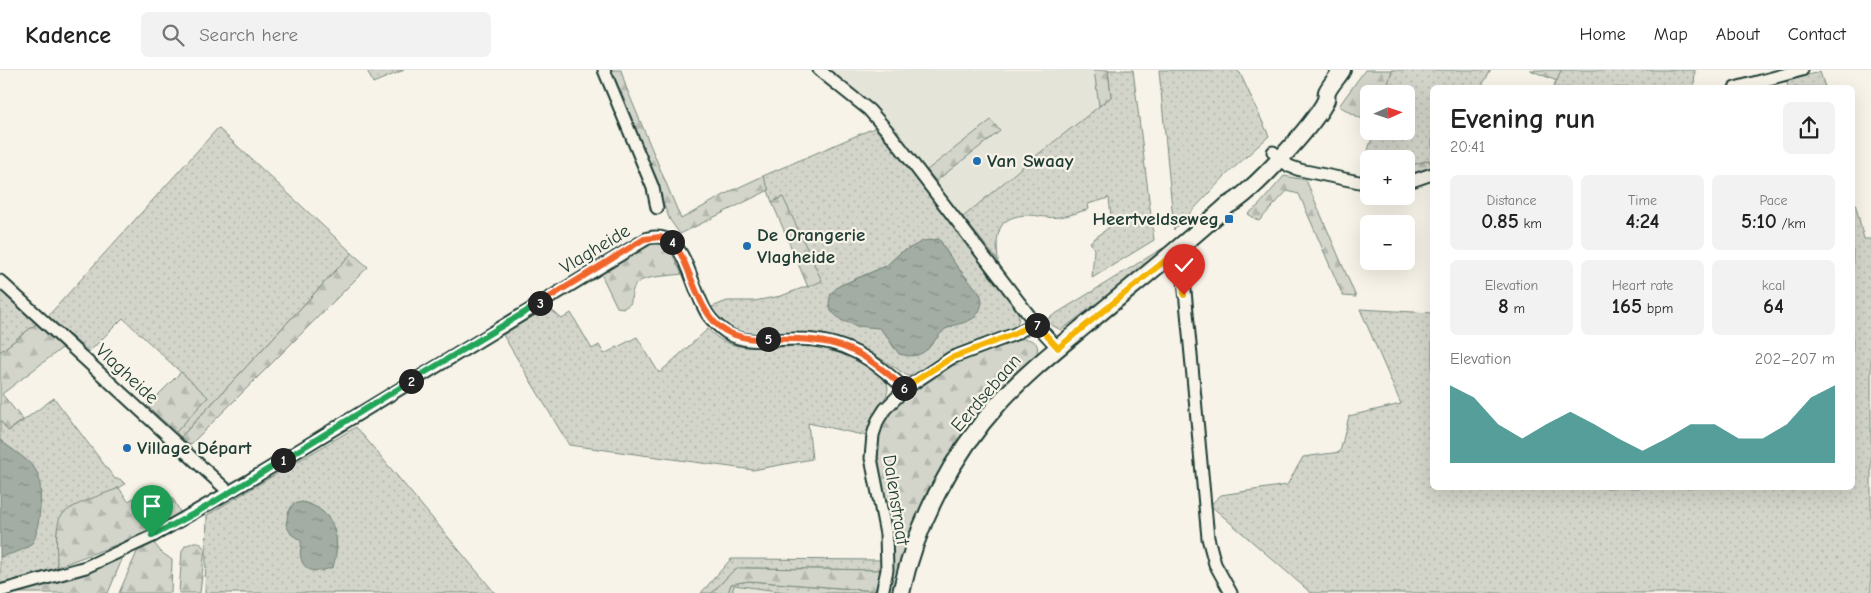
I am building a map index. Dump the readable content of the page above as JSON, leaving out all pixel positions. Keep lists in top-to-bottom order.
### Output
{
  "streets": {
    "main road": ["Eerdsebaan"],
    "street": ["Vlagheide", "Dalenstraat"]
  },
  "crossings": [
    ["Vlagheide", "Dalenstraat"]
  ],
  "places": {
    "other": ["Van Swaay", "De Orangerie Vlagheide", "Village Départ"],
    "transit": ["Heertveldseweg"]
  },
  "north": "right",
  "page": {
    "header": "Kadence",
    "search": "Search here",
    "nav": [
      "Home",
      "Map",
      "About",
      "Contact"
    ],
    "map_buttons": ["+", "−"],
    "heading": ["Evening run", "20:41"],
    "stats": [
      ["Distance", "0.85 km"],
      ["Time", "4:24"],
      ["Pace", "5:10 /km"],
      ["Elevation", "8 m"],
      ["Heart rate", "165 bpm"],
      ["kcal", "64"]
    ],
    "pins": [
      "4",
      "3",
      "7",
      "5",
      "2",
      "6",
      "1"
    ],
    "chart": ["Elevation", "202–207 m"]
  }
}
